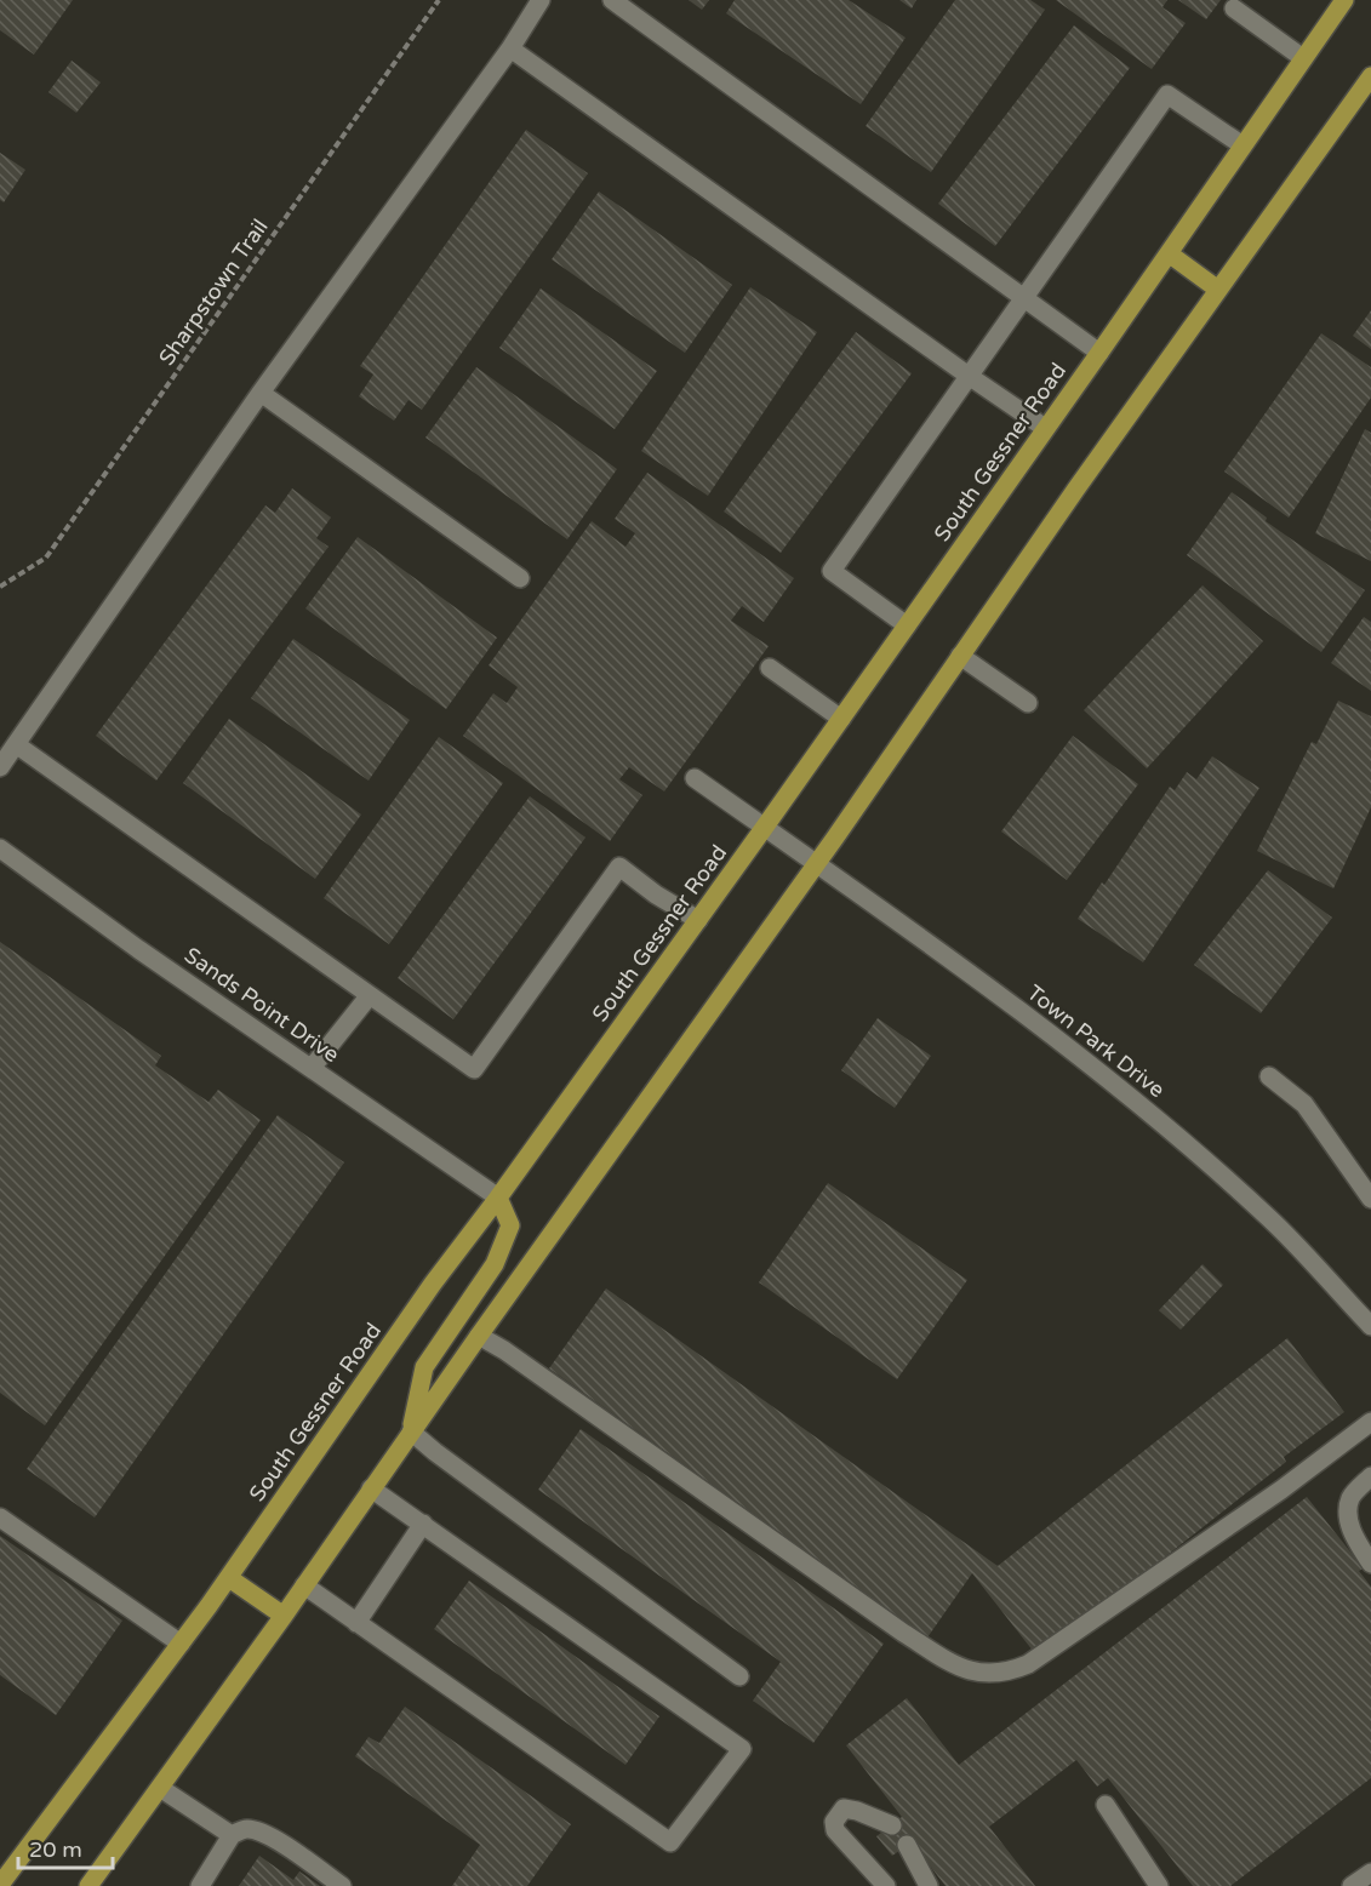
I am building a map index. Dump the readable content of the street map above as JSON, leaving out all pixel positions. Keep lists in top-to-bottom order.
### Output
{
  "streets": {
    "main road": ["South Gessner Road"],
    "street": ["Sands Point Drive", "Town Park Drive"],
    "path": ["Sharpstown Trail"]
  },
  "crossings": [
    ["South Gessner Road", "Sands Point Drive"],
    ["South Gessner Road", "Town Park Drive"]
  ],
  "scale_bar": "20 m"
}
